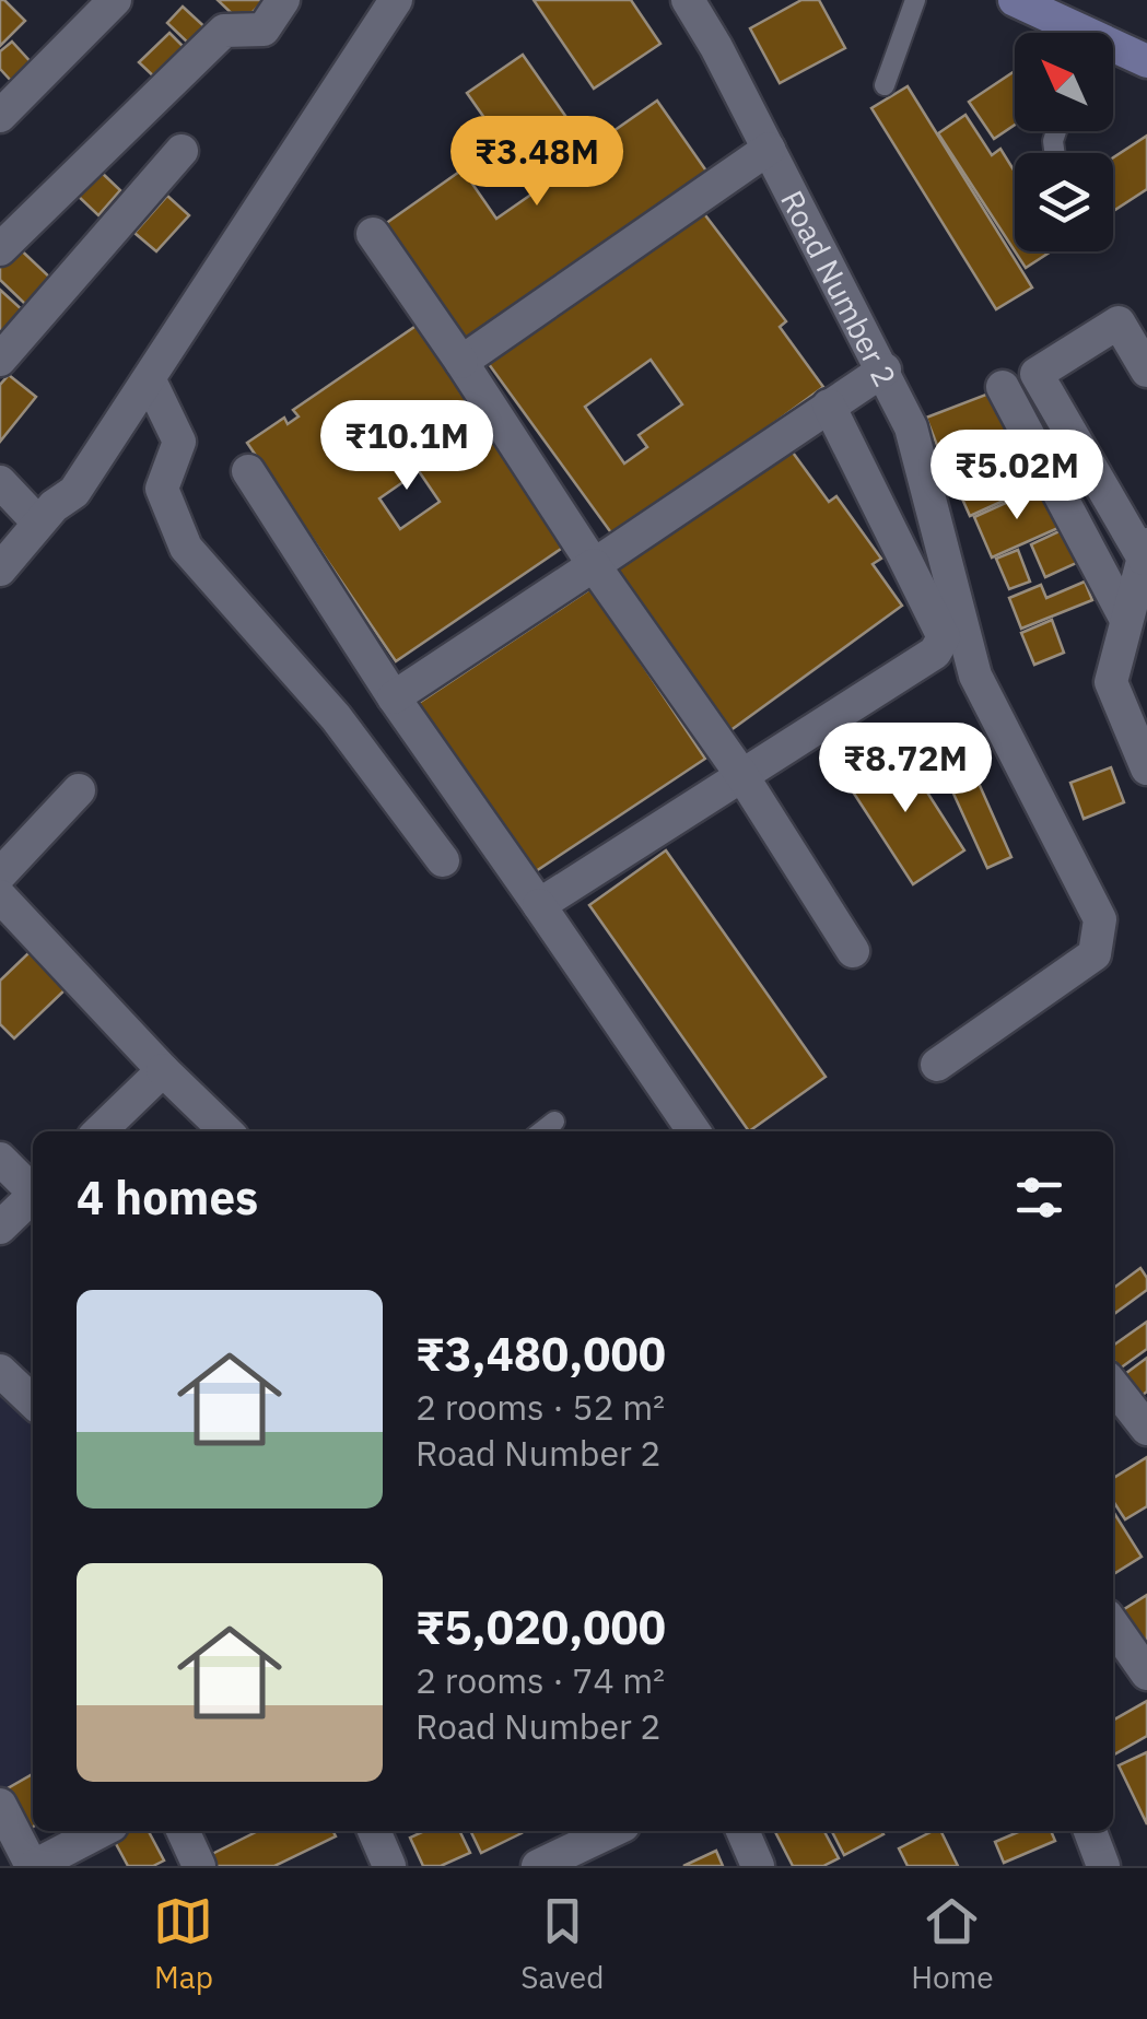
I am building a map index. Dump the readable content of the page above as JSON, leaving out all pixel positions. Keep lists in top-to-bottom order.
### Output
{
  "streets": {
    "street": ["Road Number 2"]
  },
  "north": "top left",
  "page": {
    "price": [
      "₹3.48M",
      "₹10.1M",
      "₹5.02M",
      "₹8.72M"
    ],
    "heading": "4 homes",
    "list": [
      {
        "name": "₹3,480,000",
        "note": "2 rooms · 52 m² · Road Number 2"
      },
      {
        "name": "₹5,020,000",
        "note": "2 rooms · 74 m² · Road Number 2"
      }
    ],
    "tabs": ["Map", "Saved", "Home"]
  }
}
